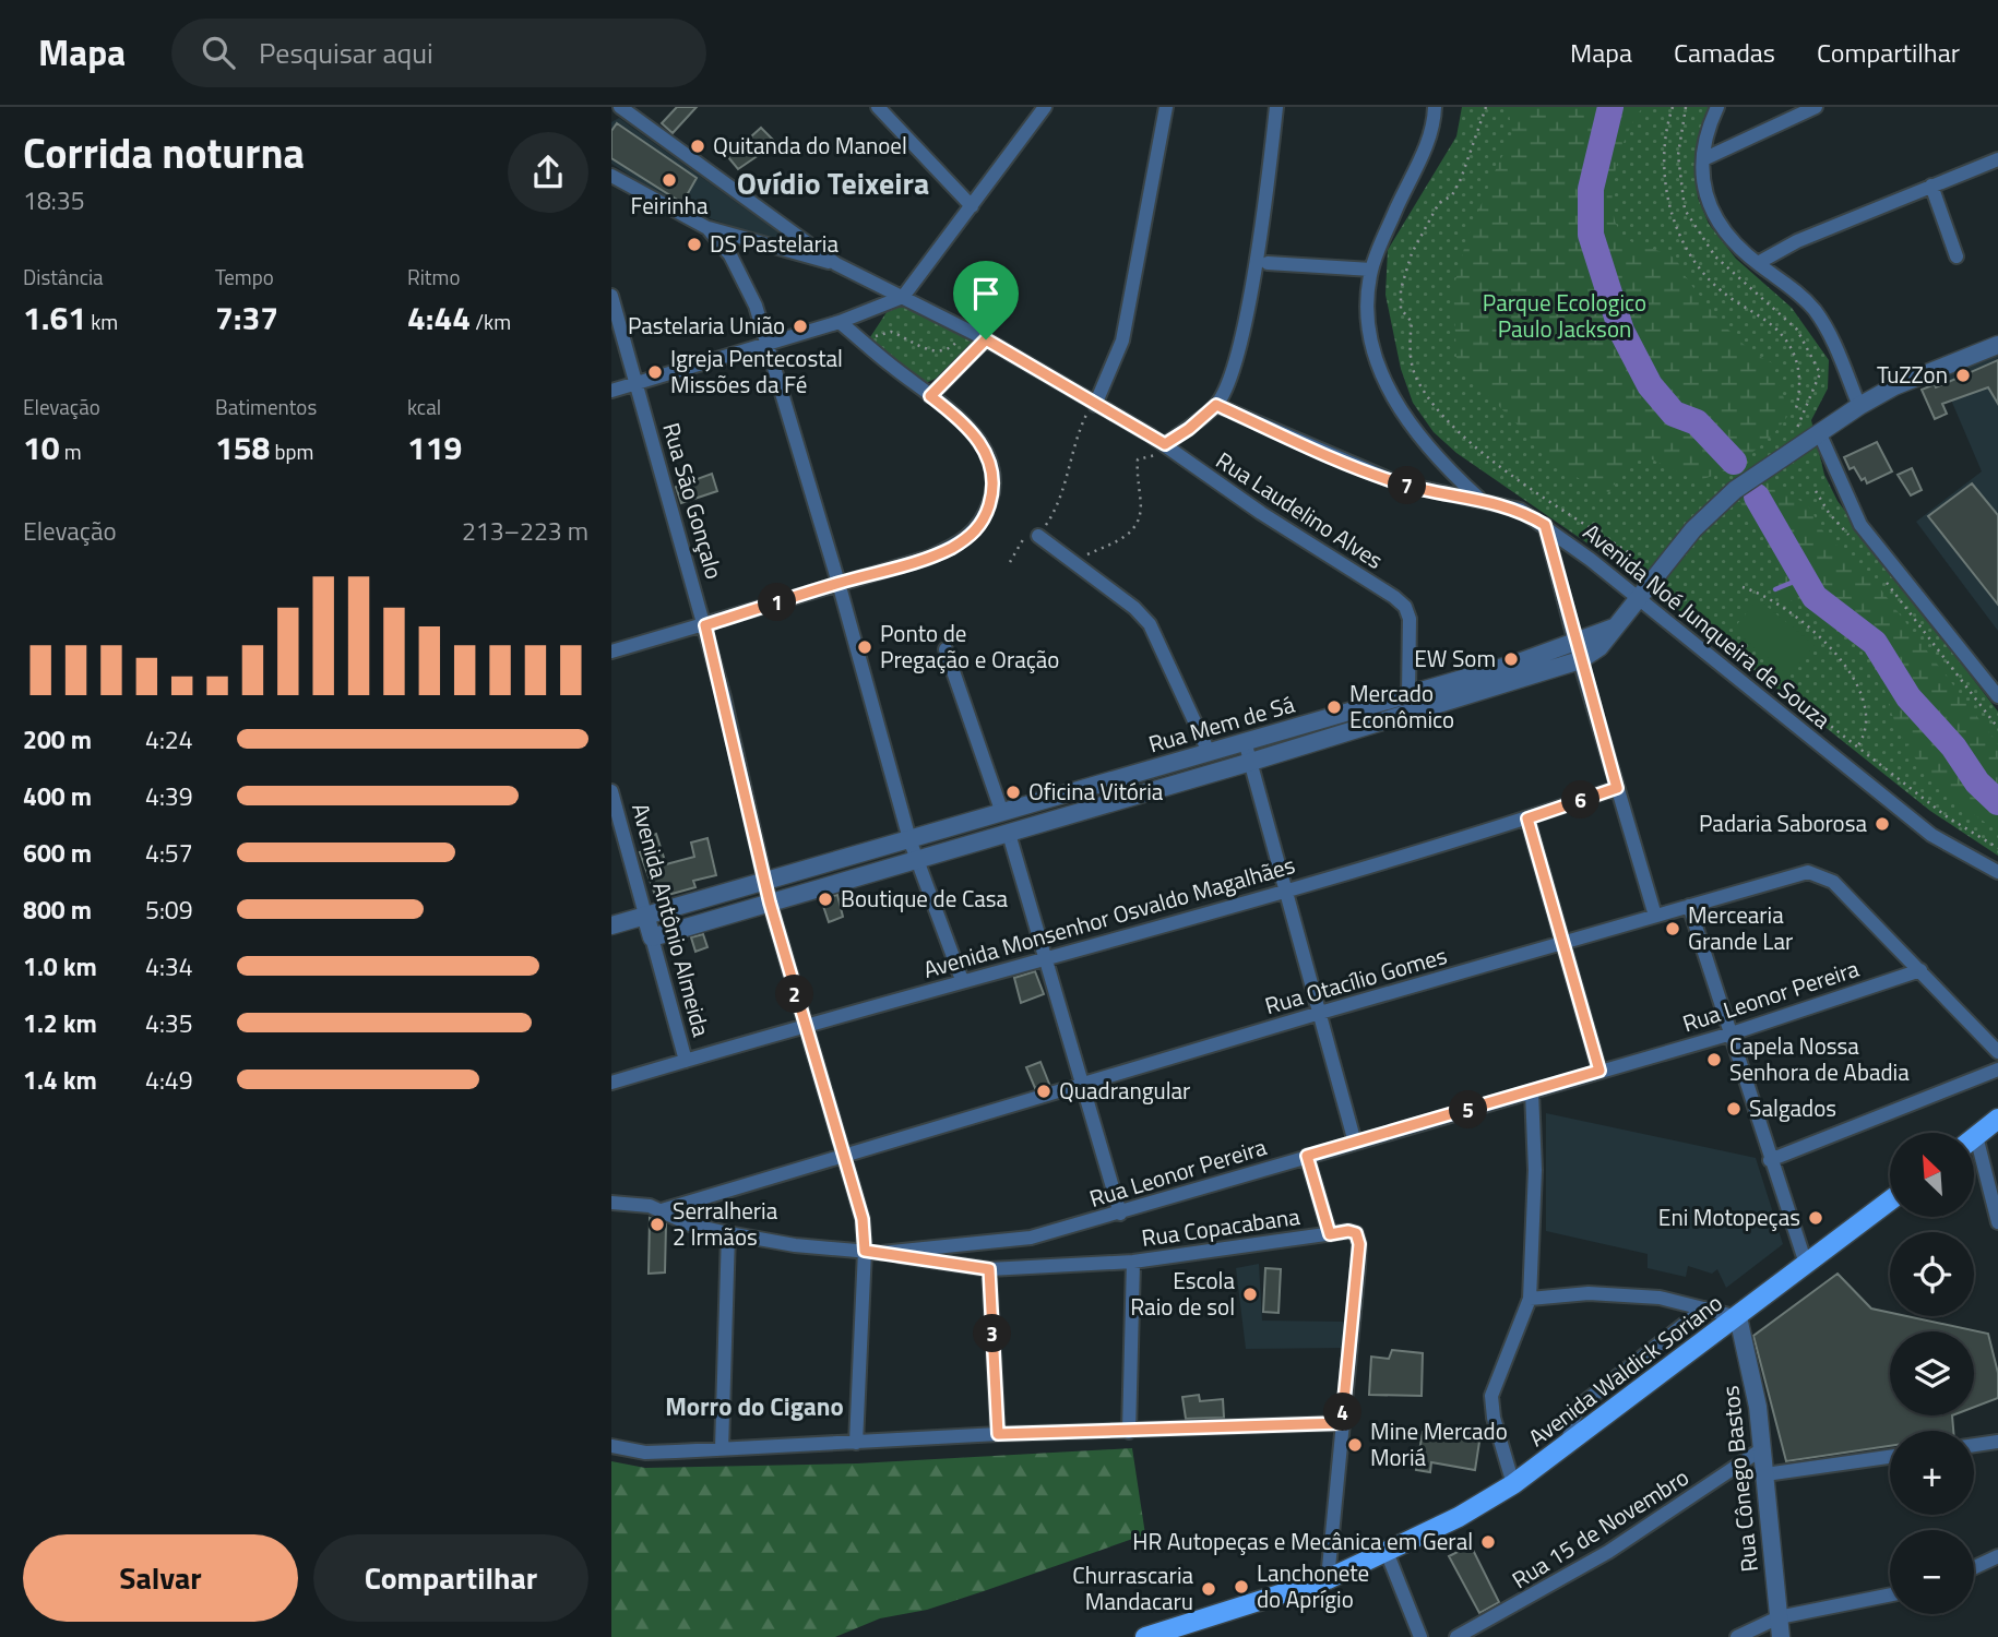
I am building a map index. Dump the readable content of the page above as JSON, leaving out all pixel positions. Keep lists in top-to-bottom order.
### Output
{
  "streets": {
    "main road": ["Avenida Waldick Soriano"],
    "street": [
      "Rua São Gonçalo",
      "Rua Laudelino Alves",
      "Avenida Noé Junqueira de Souza",
      "Rua Mem de Sá",
      "Avenida Monsenhor Osvaldo Magalhães",
      "Avenida Antônio Almeida",
      "Rua Otacílio Gomes",
      "Rua Leonor Pereira",
      "Rua Copacabana",
      "Rua Cônego Bastos",
      "Rua 15 de Novembro"
    ]
  },
  "crossings": [
    ["Rua São Gonçalo", "Rua Mem de Sá"],
    ["Rua São Gonçalo", "Avenida Monsenhor Osvaldo Magalhães"],
    ["Rua São Gonçalo", "Rua Otacílio Gomes"],
    ["Rua São Gonçalo", "Rua Leonor Pereira"],
    ["Rua Laudelino Alves", "Rua Mem de Sá"],
    ["Avenida Noé Junqueira de Souza", "Rua Mem de Sá"],
    ["Rua Mem de Sá", "Avenida Antônio Almeida"],
    ["Avenida Monsenhor Osvaldo Magalhães", "Avenida Antônio Almeida"],
    ["Rua Otacílio Gomes", "Rua Leonor Pereira"],
    ["Rua Leonor Pereira", "Rua Copacabana"],
    ["Rua Copacabana", "Avenida Waldick Soriano"],
    ["Avenida Waldick Soriano", "Rua Cônego Bastos"],
    ["Rua Cônego Bastos", "Rua 15 de Novembro"]
  ],
  "districts": ["Ovídio Teixeira", "Morro do Cigano"],
  "parks": ["Parque Ecologico Paulo Jackson"],
  "places": [
    "Quitanda do Manoel",
    "Feirinha",
    "DS Pastelaria",
    "Pastelaria União",
    "Igreja Pentecostal Missões da Fé",
    "TuZZon",
    "Ponto de Pregação e Oração",
    "EW Som",
    "Mercado Econômico",
    "Oficina Vitória",
    "Padaria Saborosa",
    "Boutique de Casa",
    "Mercearia Grande Lar",
    "Capela Nossa Senhora de Abadia",
    "Quadrangular",
    "Salgados",
    "Eni Motopeças",
    "Serralheria 2 Irmãos",
    "Escola Raio de sol",
    "Mine Mercado Moriá",
    "HR Autopeças e Mecânica em Geral",
    "Lanchonete do Aprígio",
    "Churrascaria Mandacaru"
  ],
  "north": "top left",
  "page": {
    "header": "Mapa",
    "search": "Pesquisar aqui",
    "nav": ["Mapa", "Camadas", "Compartilhar"],
    "heading": ["Corrida noturna", "18:35"],
    "stats": [
      ["Distância", "1.61 km"],
      ["Tempo", "7:37"],
      ["Ritmo", "4:44 /km"],
      ["Elevação", "10 m"],
      ["Batimentos", "158 bpm"],
      ["kcal", "119"]
    ],
    "pins": [
      "7",
      "1",
      "6",
      "2",
      "5",
      "3",
      "4"
    ],
    "chart": ["Elevação", "213–223 m"],
    "list": [
      {
        "name": "200 m",
        "note": "4:24"
      },
      {
        "name": "400 m",
        "note": "4:39"
      },
      {
        "name": "600 m",
        "note": "4:57"
      },
      {
        "name": "800 m",
        "note": "5:09"
      },
      {
        "name": "1.0 km",
        "note": "4:34"
      },
      {
        "name": "1.2 km",
        "note": "4:35"
      },
      {
        "name": "1.4 km",
        "note": "4:49"
      }
    ],
    "map_buttons": ["+", "−"],
    "buttons": ["Salvar", "Compartilhar"]
  }
}
